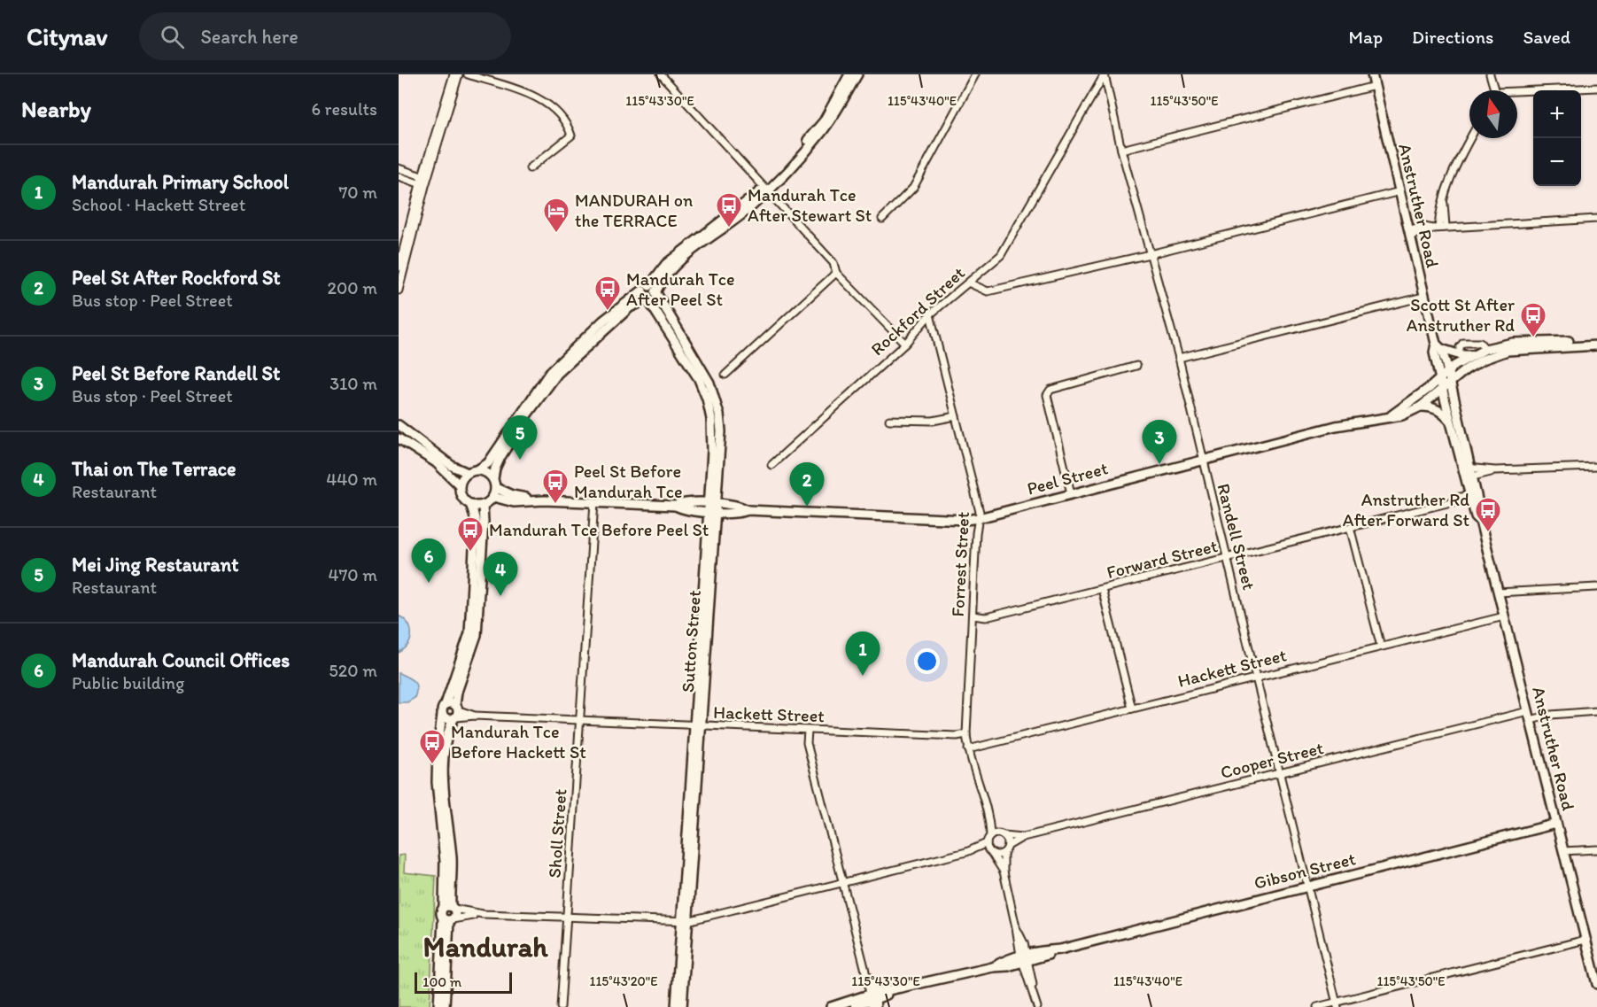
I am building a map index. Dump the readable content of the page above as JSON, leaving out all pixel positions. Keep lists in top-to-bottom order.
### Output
{
  "streets": {
    "main road": [
      "Anstruther Road",
      "Peel Street",
      "Sutton Street",
      "Gibson Street"
    ],
    "street": [
      "Rockford Street",
      "Randell Street",
      "Forward Street",
      "Forrest Street",
      "Hackett Street",
      "Cooper Street",
      "Sholl Street"
    ]
  },
  "crossings": [
    ["Anstruther Road", "Peel Street"],
    ["Anstruther Road", "Forward Street"],
    ["Anstruther Road", "Hackett Street"],
    ["Anstruther Road", "Cooper Street"],
    ["Anstruther Road", "Gibson Street"],
    ["Rockford Street", "Randell Street"],
    ["Rockford Street", "Forrest Street"],
    ["Peel Street", "Randell Street"],
    ["Peel Street", "Forrest Street"],
    ["Peel Street", "Sutton Street"],
    ["Peel Street", "Sholl Street"],
    ["Randell Street", "Forward Street"],
    ["Randell Street", "Hackett Street"],
    ["Randell Street", "Cooper Street"],
    ["Randell Street", "Gibson Street"],
    ["Forward Street", "Forrest Street"],
    ["Forrest Street", "Hackett Street"],
    ["Forrest Street", "Cooper Street"],
    ["Sutton Street", "Hackett Street"],
    ["Hackett Street", "Sholl Street"]
  ],
  "districts": ["Mandurah"],
  "places": {
    "bus stop": [
      "Mandurah Tce After Stewart St",
      "Mandurah Tce After Peel St",
      "Scott St After Anstruther Rd",
      "Peel St Before Mandurah Tce",
      "Anstruther Rd After Forward St",
      "Mandurah Tce Before Peel St",
      "Mandurah Tce Before Hackett St"
    ],
    "hotel": ["MANDURAH on the TERRACE"]
  },
  "scale_bar": "100 m",
  "north": "top",
  "page": {
    "header": "Citynav",
    "search": "Search here",
    "nav": ["Map", "Directions", "Saved"],
    "heading": ["Nearby", "6 results"],
    "map_buttons": ["+", "−"],
    "list": [
      {
        "mark": "1",
        "name": "Mandurah Primary School",
        "note": "School · Hackett Street",
        "value": "70 m"
      },
      {
        "mark": "2",
        "name": "Peel St After Rockford St",
        "note": "Bus stop · Peel Street",
        "value": "200 m"
      },
      {
        "mark": "3",
        "name": "Peel St Before Randell St",
        "note": "Bus stop · Peel Street",
        "value": "310 m"
      },
      {
        "mark": "4",
        "name": "Thai on The Terrace",
        "note": "Restaurant",
        "value": "440 m"
      },
      {
        "mark": "5",
        "name": "Mei Jing Restaurant",
        "note": "Restaurant",
        "value": "470 m"
      },
      {
        "mark": "6",
        "name": "Mandurah Council Offices",
        "note": "Public building",
        "value": "520 m"
      }
    ],
    "pins": [
      "5",
      "3",
      "2",
      "6",
      "4",
      "1"
    ],
    "scale": "100 m"
  },
  "coordinates": [
    "115°43'30\"E",
    "115°43'40\"E",
    "115°43'50\"E",
    "115°43'20\"E"
  ]
}
